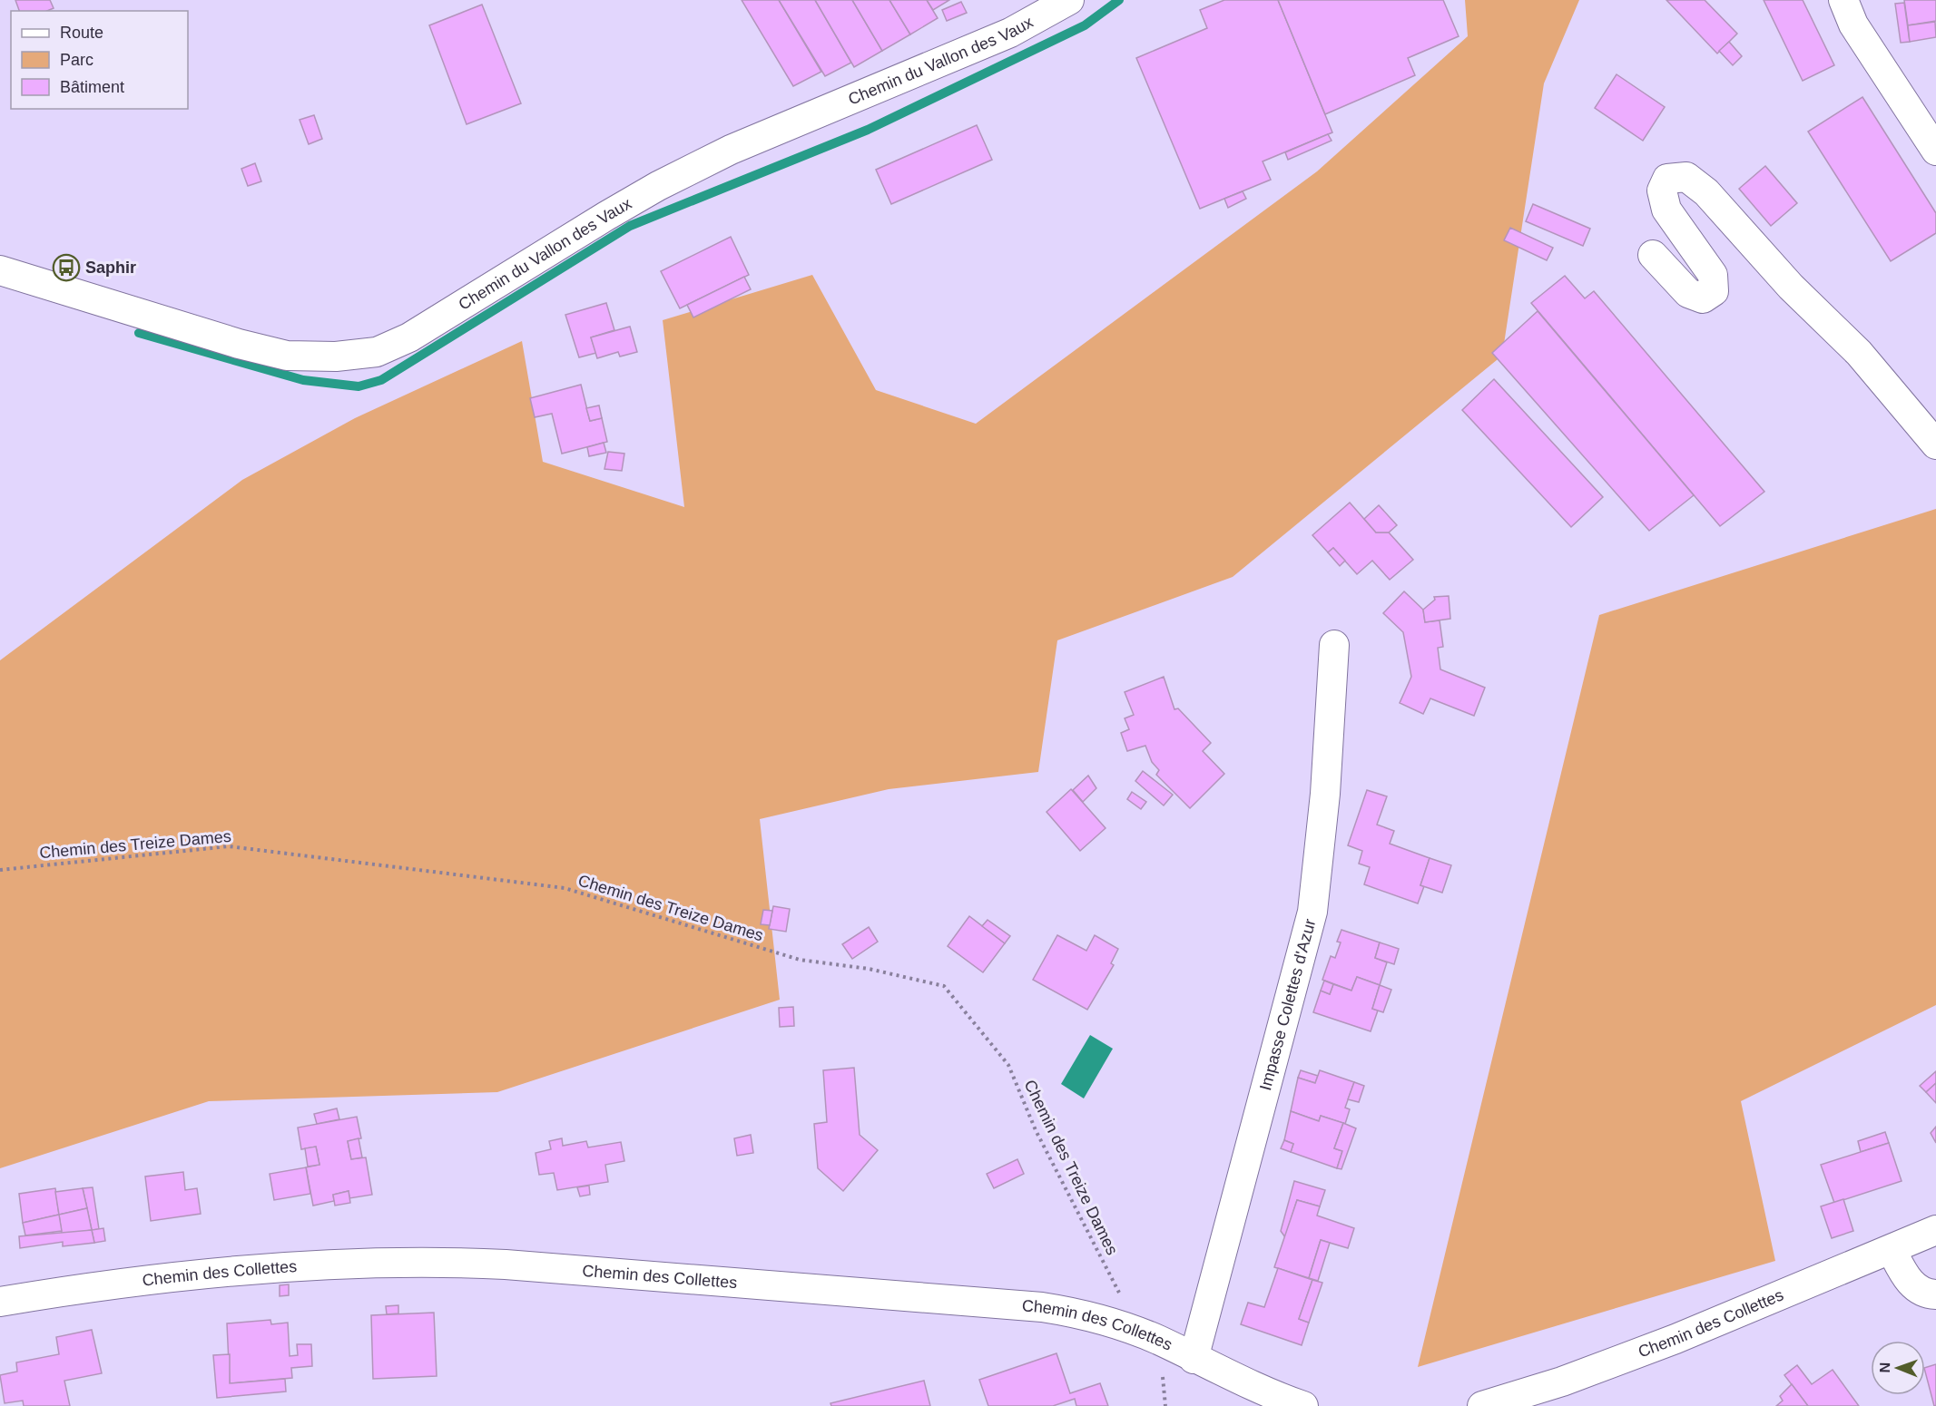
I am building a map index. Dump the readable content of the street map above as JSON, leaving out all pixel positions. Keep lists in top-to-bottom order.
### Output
{
  "streets": {
    "street": ["Chemin du Vallon des Vaux", "Impasse Colettes d'Azur", "Chemin des Collettes"],
    "path": ["Chemin des Treize Dames"]
  },
  "crossings": [
    ["Chemin des Treize Dames", "Chemin des Collettes"],
    ["Impasse Colettes d'Azur", "Chemin des Collettes"]
  ],
  "places": {
    "bus stop": ["Saphir"]
  },
  "legend": ["Route", "Parc", "Bâtiment"],
  "north": "left"
}
